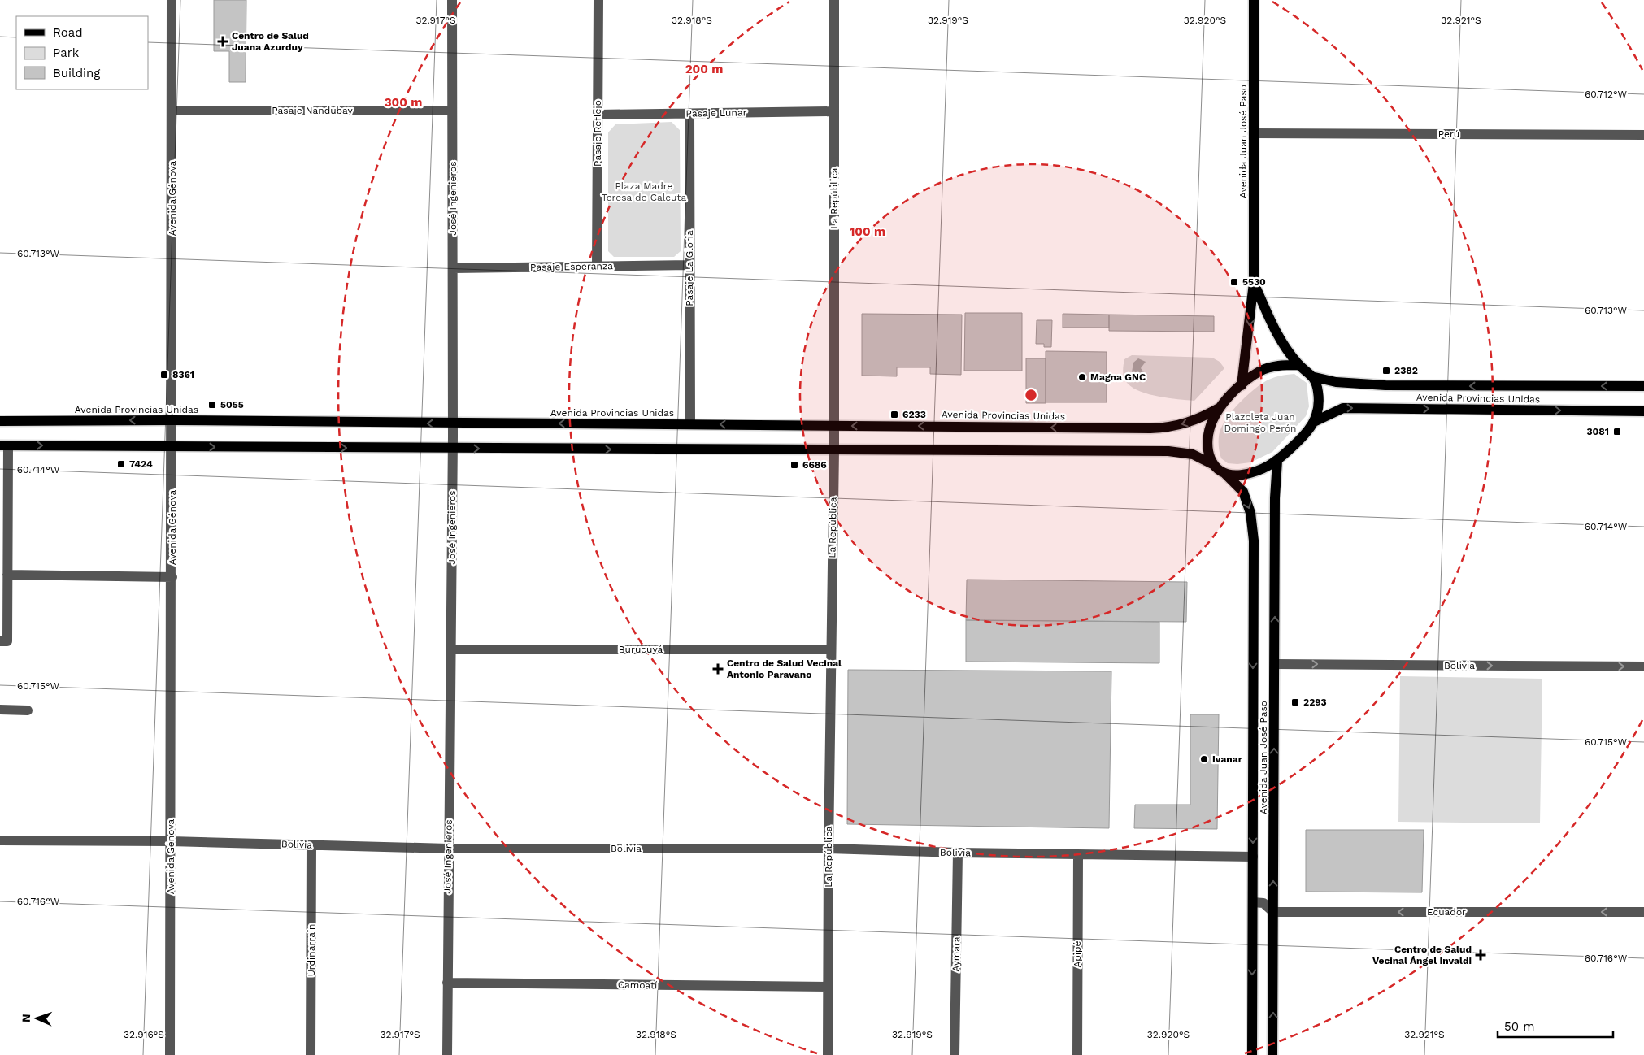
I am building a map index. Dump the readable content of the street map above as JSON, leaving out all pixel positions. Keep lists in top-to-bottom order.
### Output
{
  "streets": {
    "main road": ["Avenida Juan José Paso", "Avenida Provincias Unidas"],
    "street": [
      "Pasaje Nandubay",
      "Pasaje Lunar",
      "Pasaje Reflejo",
      "Perú",
      "Avenida Génova",
      "José Ingenieros",
      "La República",
      "Pasaje Esperanza",
      "Pasaje La Gloria",
      "Burucuyá",
      "Bolivia",
      "Ecuador",
      "Urdinarrain",
      "Aymara",
      "Apipé",
      "Camoatí"
    ]
  },
  "crossings": [
    ["Pasaje Nandubay", "Avenida Génova"],
    ["Pasaje Nandubay", "José Ingenieros"],
    ["Pasaje Lunar", "Pasaje Reflejo"],
    ["Pasaje Lunar", "La República"],
    ["Pasaje Lunar", "Pasaje La Gloria"],
    ["Pasaje Reflejo", "Pasaje Esperanza"],
    ["Perú", "Avenida Juan José Paso"],
    ["Avenida Juan José Paso", "Avenida Provincias Unidas"],
    ["Avenida Juan José Paso", "Bolivia"],
    ["Avenida Juan José Paso", "Ecuador"],
    ["Avenida Génova", "Avenida Provincias Unidas"],
    ["Avenida Génova", "Bolivia"],
    ["José Ingenieros", "Pasaje Esperanza"],
    ["José Ingenieros", "Avenida Provincias Unidas"],
    ["José Ingenieros", "Burucuyá"],
    ["José Ingenieros", "Bolivia"],
    ["José Ingenieros", "Camoatí"],
    ["La República", "Avenida Provincias Unidas"],
    ["La República", "Burucuyá"],
    ["La República", "Bolivia"],
    ["La República", "Camoatí"],
    ["Pasaje Esperanza", "Pasaje La Gloria"],
    ["Pasaje La Gloria", "Avenida Provincias Unidas"],
    ["Bolivia", "Urdinarrain"],
    ["Bolivia", "Aymara"],
    ["Bolivia", "Apipé"]
  ],
  "one_way": ["Ecuador"],
  "parks": ["Plaza Madre Teresa de Calcuta", "Plazoleta Juan Domingo Perón"],
  "places": {
    "health": ["Centro de Salud Juana Azurduy", "Centro de Salud Vecinal Antonio Paravano", "Centro de Salud Vecinal Ángel Invaldi"],
    "transit": [
      "5530",
      "2382",
      "8361",
      "5055",
      "6233",
      "3081",
      "7424",
      "6686",
      "2293"
    ],
    "other": ["Magna GNC", "Ivanar"]
  },
  "legend": ["Road", "Park", "Building"],
  "scale_bar": "50 m",
  "north": "left",
  "coordinates": [
    "32.917°S",
    "32.918°S",
    "32.919°S",
    "32.920°S",
    "32.921°S",
    "60.712°W",
    "60.713°W",
    "60.714°W",
    "60.715°W",
    "60.716°W",
    "32.916°S"
  ],
  "rings": ["200 m", "300 m", "100 m"]
}
